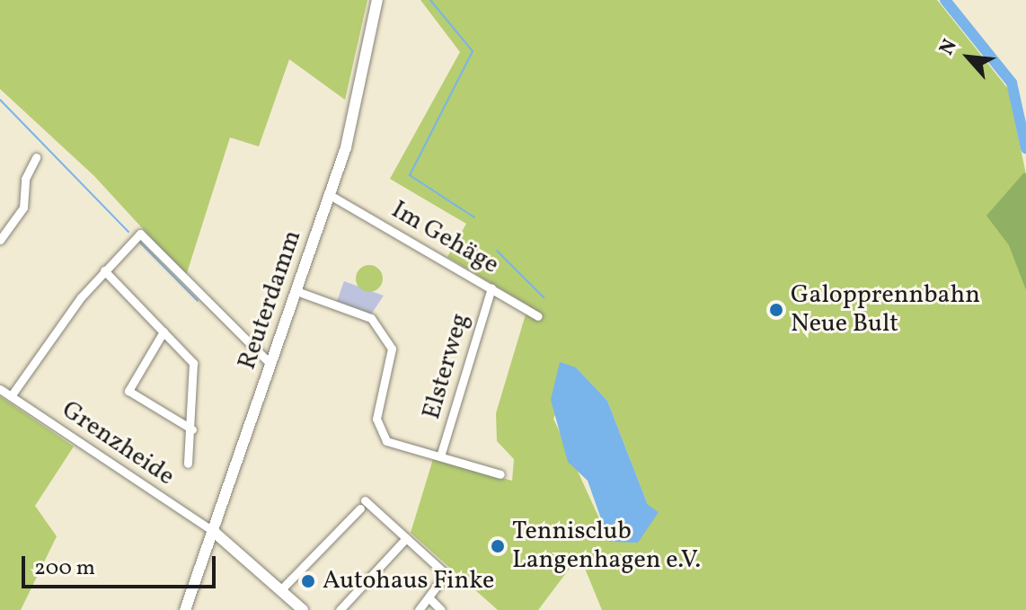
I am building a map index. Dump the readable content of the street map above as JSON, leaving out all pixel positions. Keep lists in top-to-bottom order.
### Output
{
  "streets": {
    "street": [
      "Im Gehäge",
      "Reuterdamm",
      "Elsterweg",
      "Grenzheide"
    ]
  },
  "crossings": [
    ["Im Gehäge", "Reuterdamm"],
    ["Im Gehäge", "Elsterweg"],
    ["Reuterdamm", "Grenzheide"]
  ],
  "places": ["Galopprennbahn Neue Bult", "Tennisclub Langenhagen e.V.", "Autohaus Finke"],
  "scale_bar": "200 m",
  "north": "top left"
}
